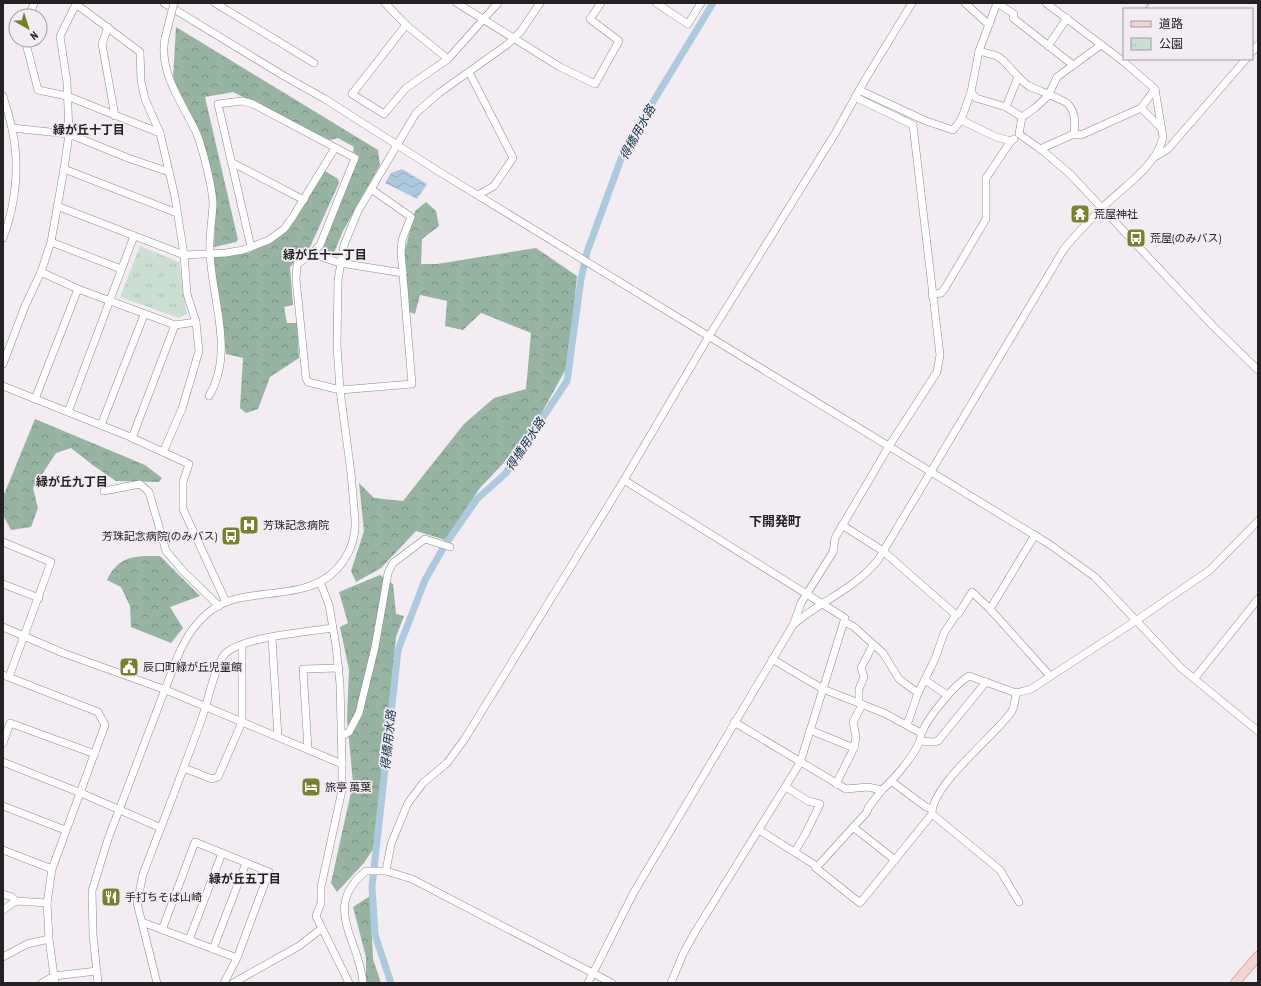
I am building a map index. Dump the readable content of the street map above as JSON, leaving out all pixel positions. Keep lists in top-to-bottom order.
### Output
{
  "districts": [
    "緑が丘十丁目",
    "緑が丘十一丁目",
    "緑が丘九丁目",
    "下開発町",
    "緑が丘五丁目"
  ],
  "water": ["得橋用水路"],
  "places": {
    "temple": ["荒屋神社"],
    "bus stop": ["荒屋(のみバス)", "芳珠記念病院(のみバス)"],
    "hospital": ["芳珠記念病院"],
    "public building": ["辰口町緑が丘児童館"],
    "hotel": ["旅亭 萬葉"],
    "restaurant": ["手打ちそば山崎"]
  },
  "legend": ["道路", "公園"],
  "north": "bottom right"
}
